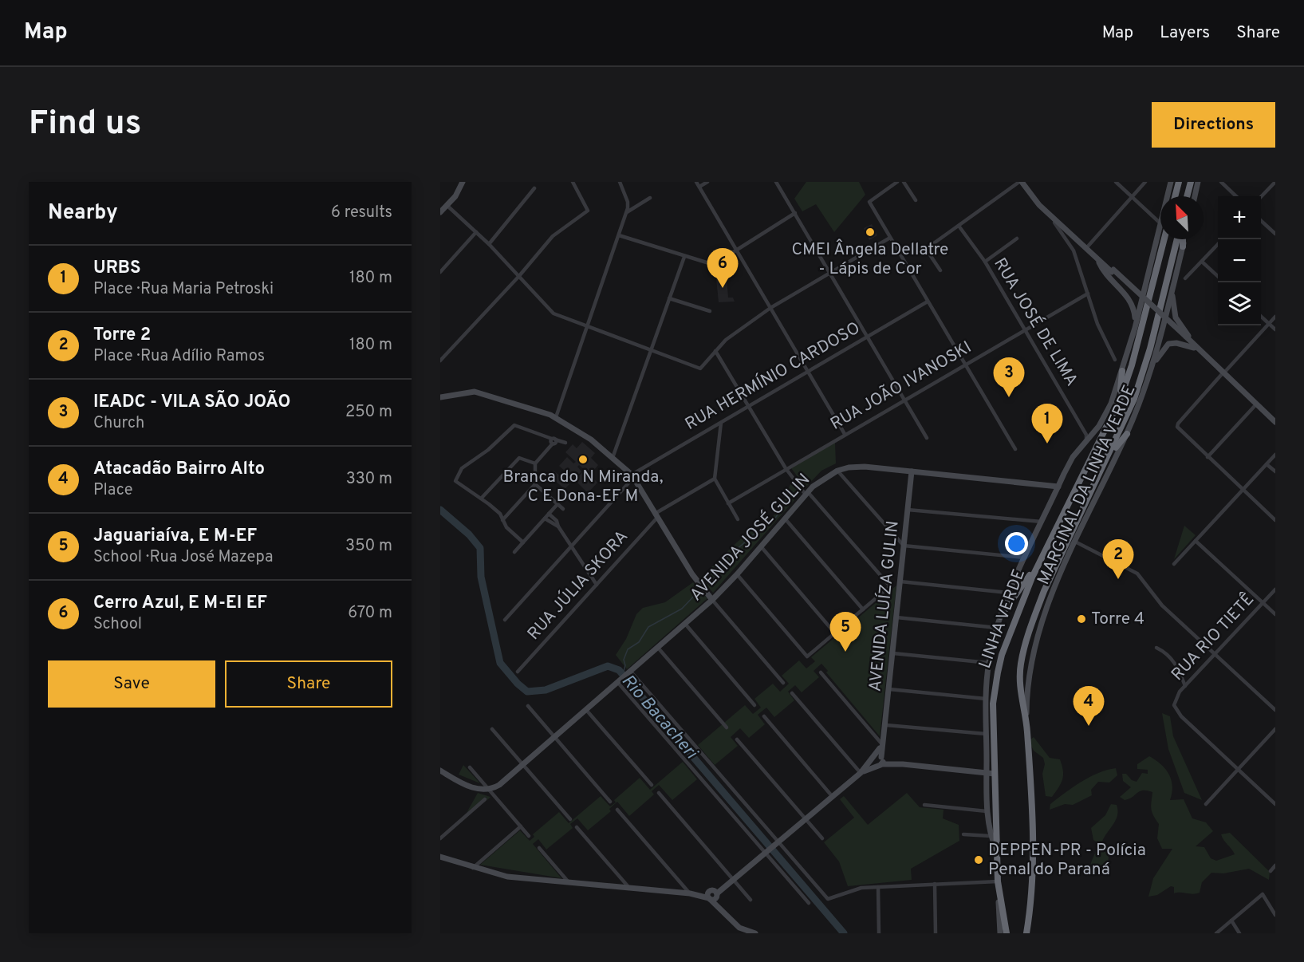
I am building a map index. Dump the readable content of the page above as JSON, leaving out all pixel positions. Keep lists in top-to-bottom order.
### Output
{
  "streets": {
    "highway": ["LINHA VERDE"],
    "street": [
      "RUA JOSÉ DE LIMA",
      "RUA HERMÍNIO CARDOSO",
      "RUA JOÃO IVANOSKI",
      "MARGINAL DA LINHA VERDE",
      "AVENIDA JOSÉ GULIN",
      "RUA JÚLIA SKORA",
      "AVENIDA LUÍZA GULIN",
      "RUA RIO TIETÊ"
    ]
  },
  "crossings": [
    ["RUA JOSÉ DE LIMA", "RUA JOÃO IVANOSKI"],
    ["RUA JOSÉ DE LIMA", "MARGINAL DA LINHA VERDE"],
    ["MARGINAL DA LINHA VERDE", "AVENIDA JOSÉ GULIN"],
    ["MARGINAL DA LINHA VERDE", "LINHA VERDE"],
    ["AVENIDA JOSÉ GULIN", "AVENIDA LUÍZA GULIN"]
  ],
  "water": ["Rio Bacacheri"],
  "places": [
    "CMEI Ângela Dellatre - Lápis de Cor",
    "Branca do N Miranda, C E Dona-EF M",
    "Torre 4",
    "DEPPEN-PR - Polícia Penal do Paraná"
  ],
  "north": "top left",
  "page": {
    "header": "Map",
    "nav": ["Map", "Layers", "Share"],
    "buttons": [
      "Directions",
      ["Save", "Share"]
    ],
    "title": "Find us",
    "heading": ["Nearby", "6 results"],
    "map_buttons": ["+", "−"],
    "list": [
      {
        "mark": "1",
        "name": "URBS",
        "note": "Place · Rua Maria Petroski",
        "value": "180 m"
      },
      {
        "mark": "2",
        "name": "Torre 2",
        "note": "Place · Rua Adílio Ramos",
        "value": "180 m"
      },
      {
        "mark": "3",
        "name": "IEADC - VILA SÃO JOÃO",
        "note": "Church",
        "value": "250 m"
      },
      {
        "mark": "4",
        "name": "Atacadão Bairro Alto",
        "note": "Place",
        "value": "330 m"
      },
      {
        "mark": "5",
        "name": "Jaguariaíva, E M-EF",
        "note": "School · Rua José Mazepa",
        "value": "350 m"
      },
      {
        "mark": "6",
        "name": "Cerro Azul, E M-EI EF",
        "note": "School",
        "value": "670 m"
      }
    ],
    "pins": [
      "6",
      "3",
      "1",
      "2",
      "5",
      "4"
    ]
  }
}
